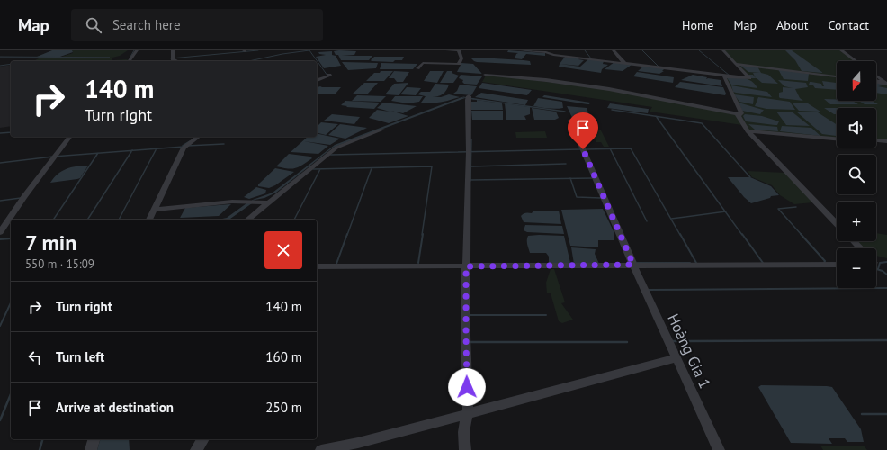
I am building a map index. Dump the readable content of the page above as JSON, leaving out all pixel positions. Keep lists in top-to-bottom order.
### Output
{
  "streets": {
    "street": ["Hoàng Gia 1"]
  },
  "north": "bottom",
  "page": {
    "header": "Map",
    "search": "Search here",
    "nav": [
      "Home",
      "Map",
      "About",
      "Contact"
    ],
    "map_buttons": ["+", "−"],
    "turn": ["140 m", "Turn right"],
    "heading": ["7 min", "550 m · 15:09"],
    "list": [
      {
        "name": "Turn right",
        "value": "140 m"
      },
      {
        "name": "Turn left",
        "value": "160 m"
      },
      {
        "name": "Arrive at destination",
        "value": "250 m"
      }
    ]
  }
}
